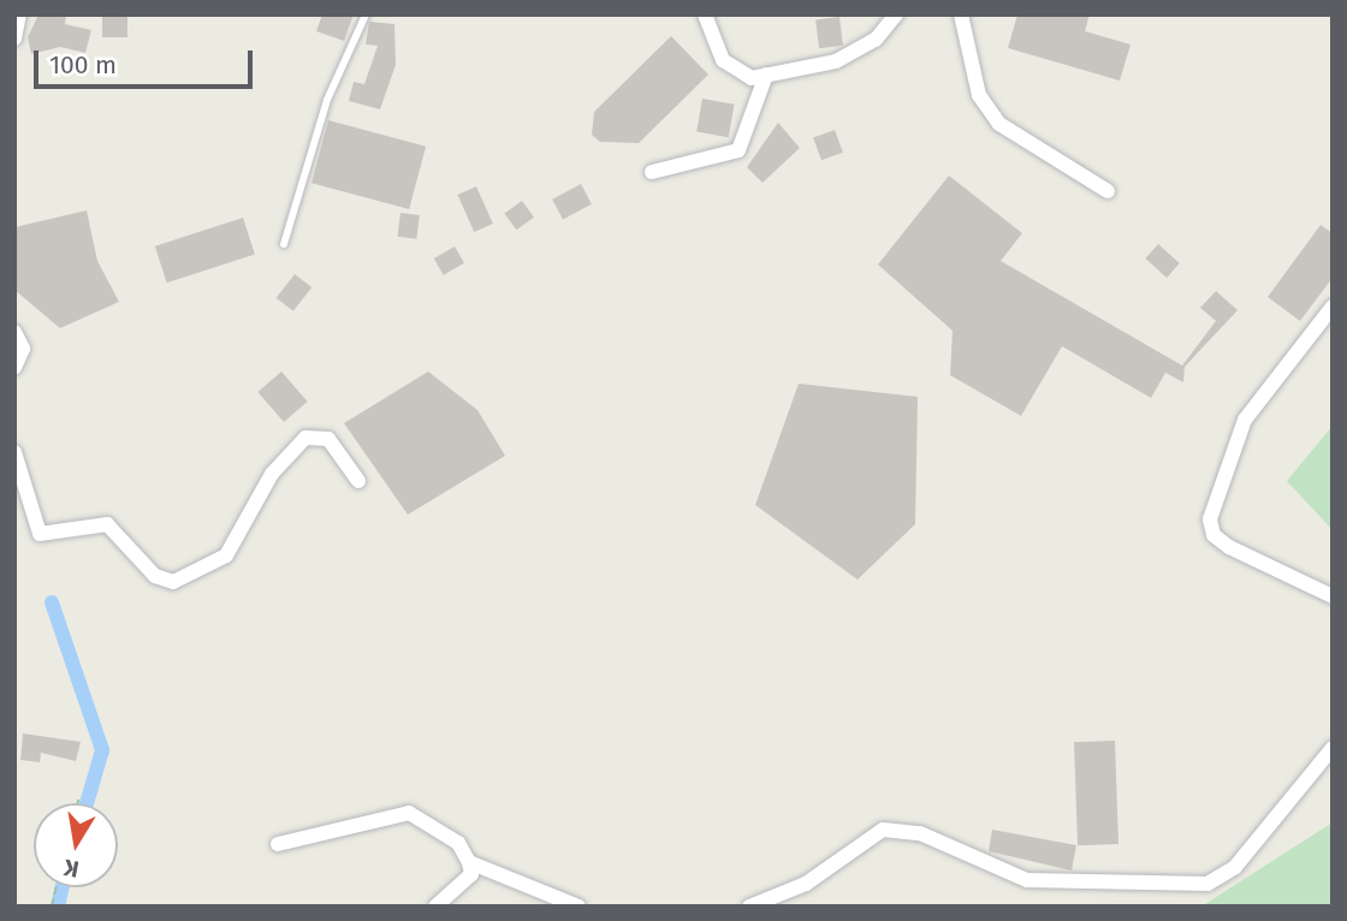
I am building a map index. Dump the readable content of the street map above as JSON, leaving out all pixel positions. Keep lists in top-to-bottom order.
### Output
{
  "scale_bar": "100 m",
  "north": "bottom"
}
